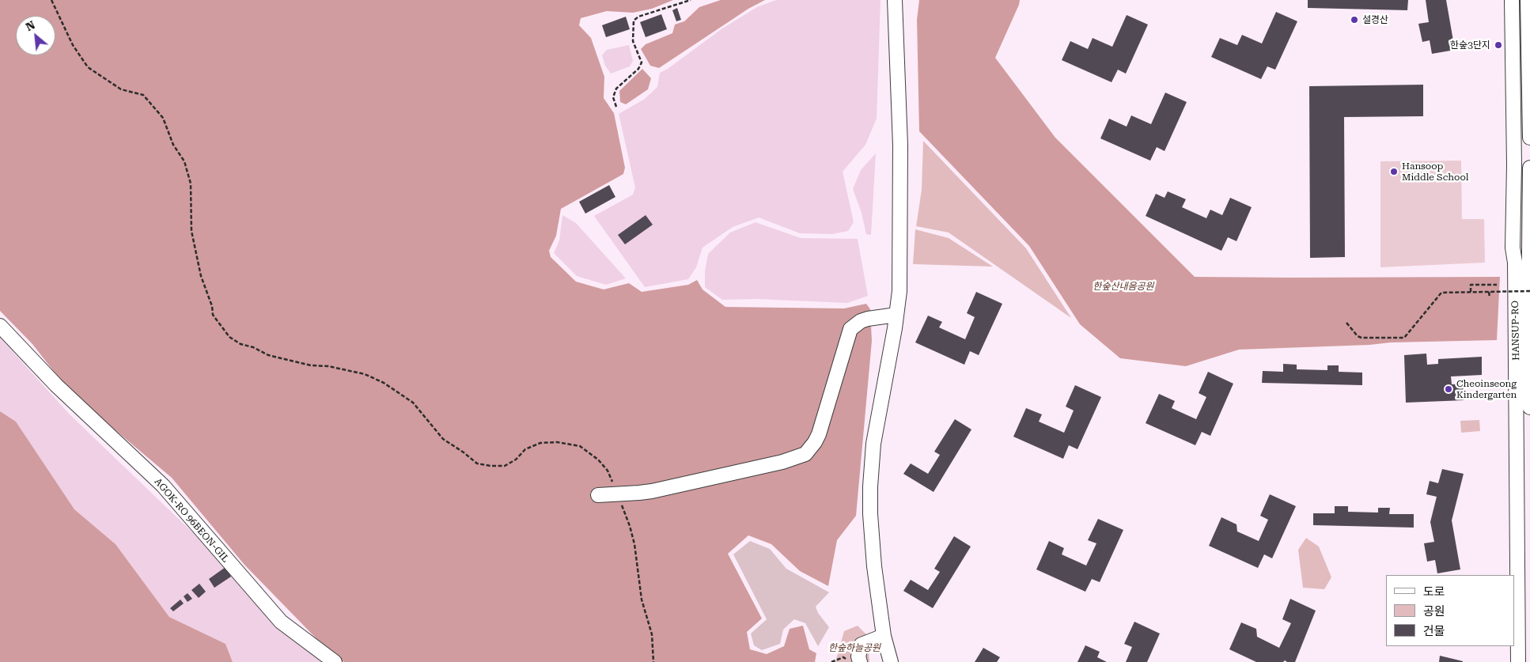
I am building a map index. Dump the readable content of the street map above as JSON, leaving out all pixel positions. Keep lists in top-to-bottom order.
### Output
{
  "streets": {
    "street": ["HANSUP-RO", "AGOK-RO 96BEON-GIL"]
  },
  "parks": ["한숲산내음공원", "한숲하늘공원"],
  "places": [
    "설경산",
    "한숲3단지",
    "Hansoop Middle School",
    "Cheoinseong Kindergarten"
  ],
  "legend": ["도로", "공원", "건물"],
  "north": "top left"
}
